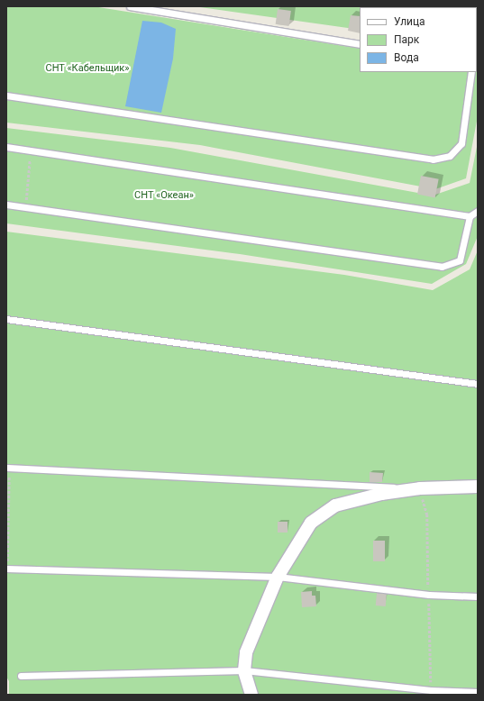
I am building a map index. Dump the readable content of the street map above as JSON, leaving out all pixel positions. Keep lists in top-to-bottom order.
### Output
{
  "parks": ["СНТ «Кабельщик»", "СНТ «Океан»"],
  "legend": ["Улица", "Парк", "Вода"]
}
